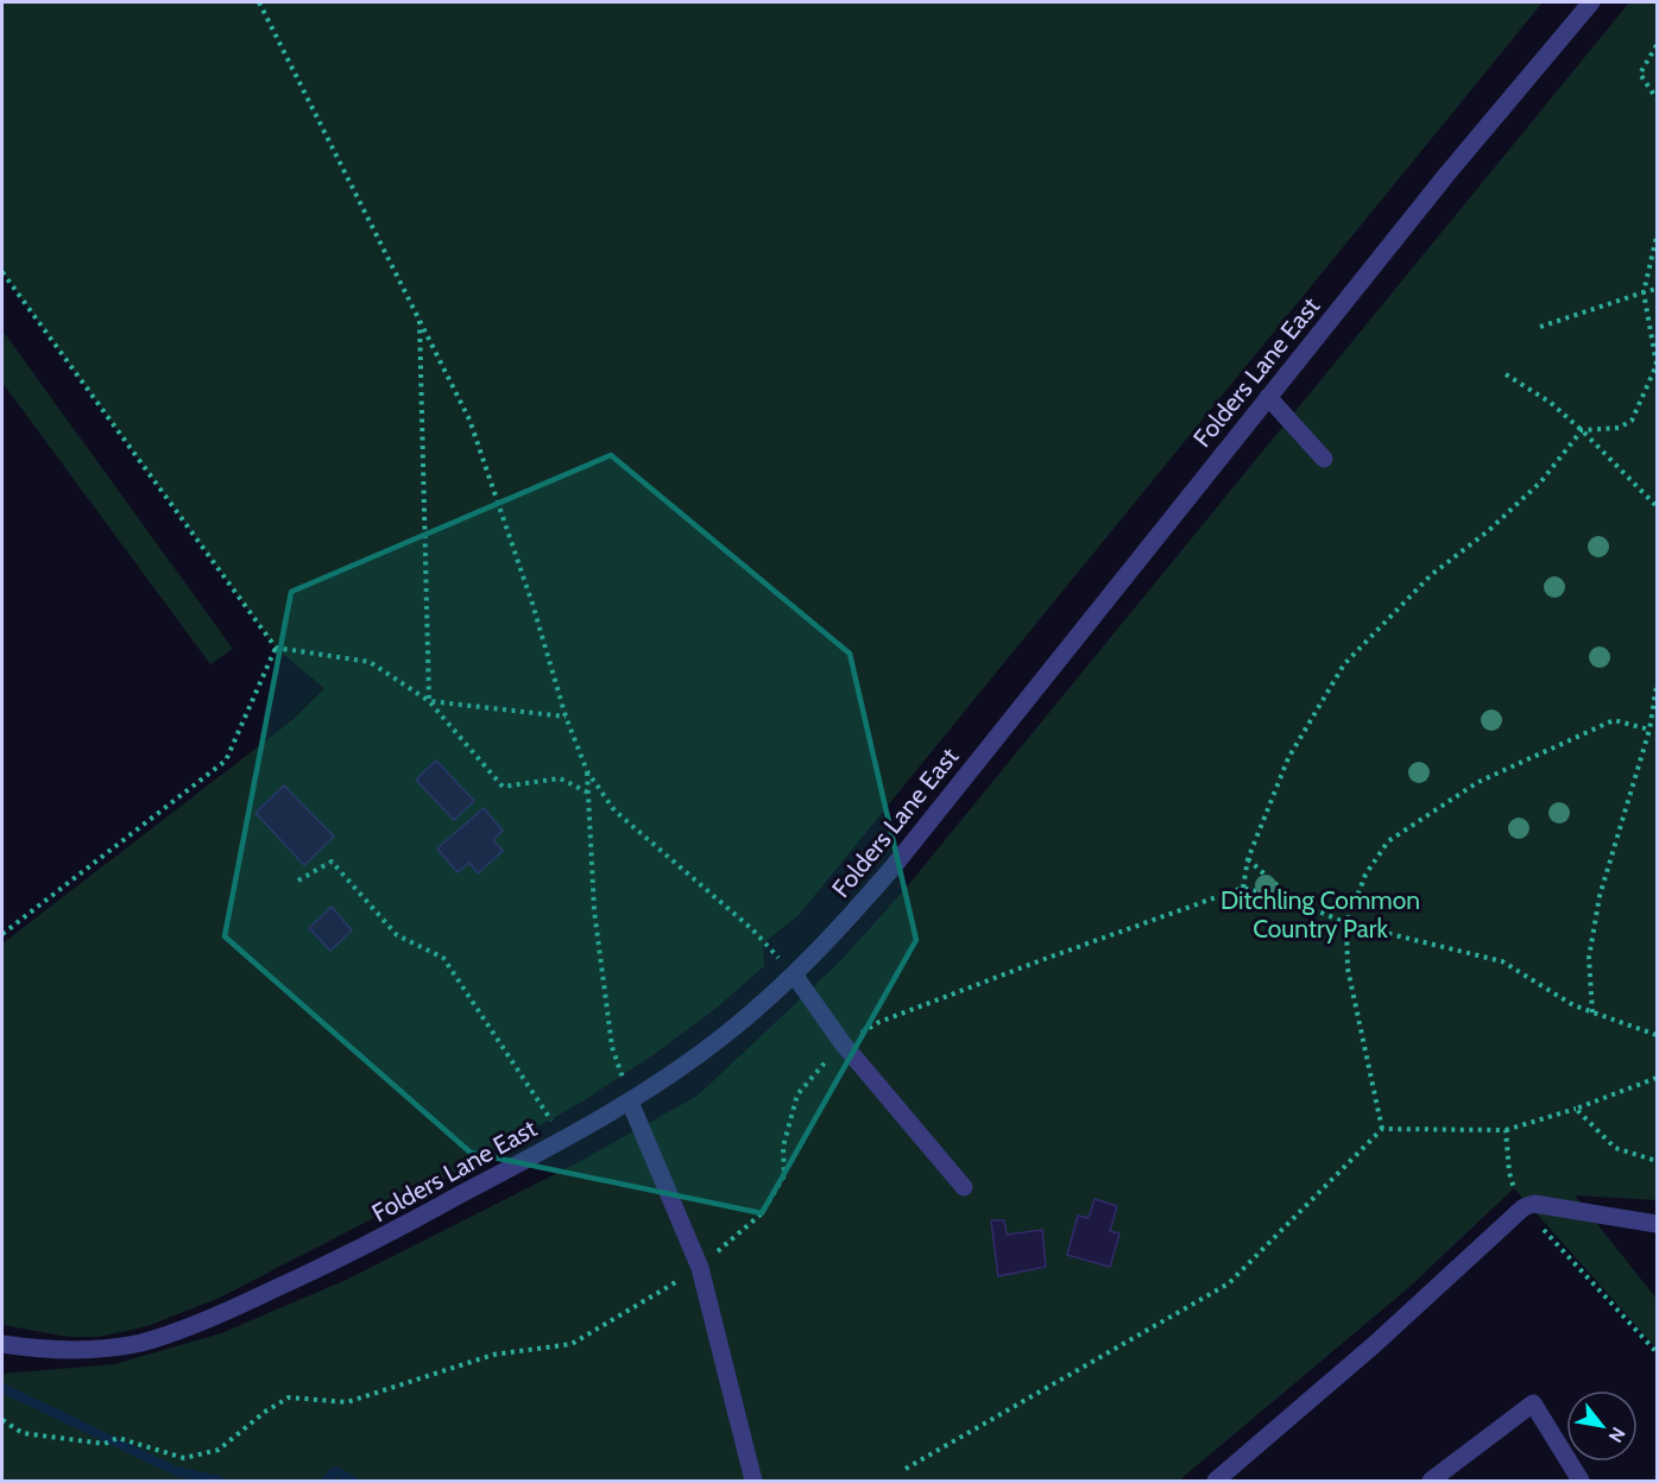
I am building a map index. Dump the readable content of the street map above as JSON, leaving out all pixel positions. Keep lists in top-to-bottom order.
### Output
{
  "streets": {
    "street": ["Folders Lane East"]
  },
  "parks": ["Ditchling Common Country Park"],
  "north": "bottom right"
}
